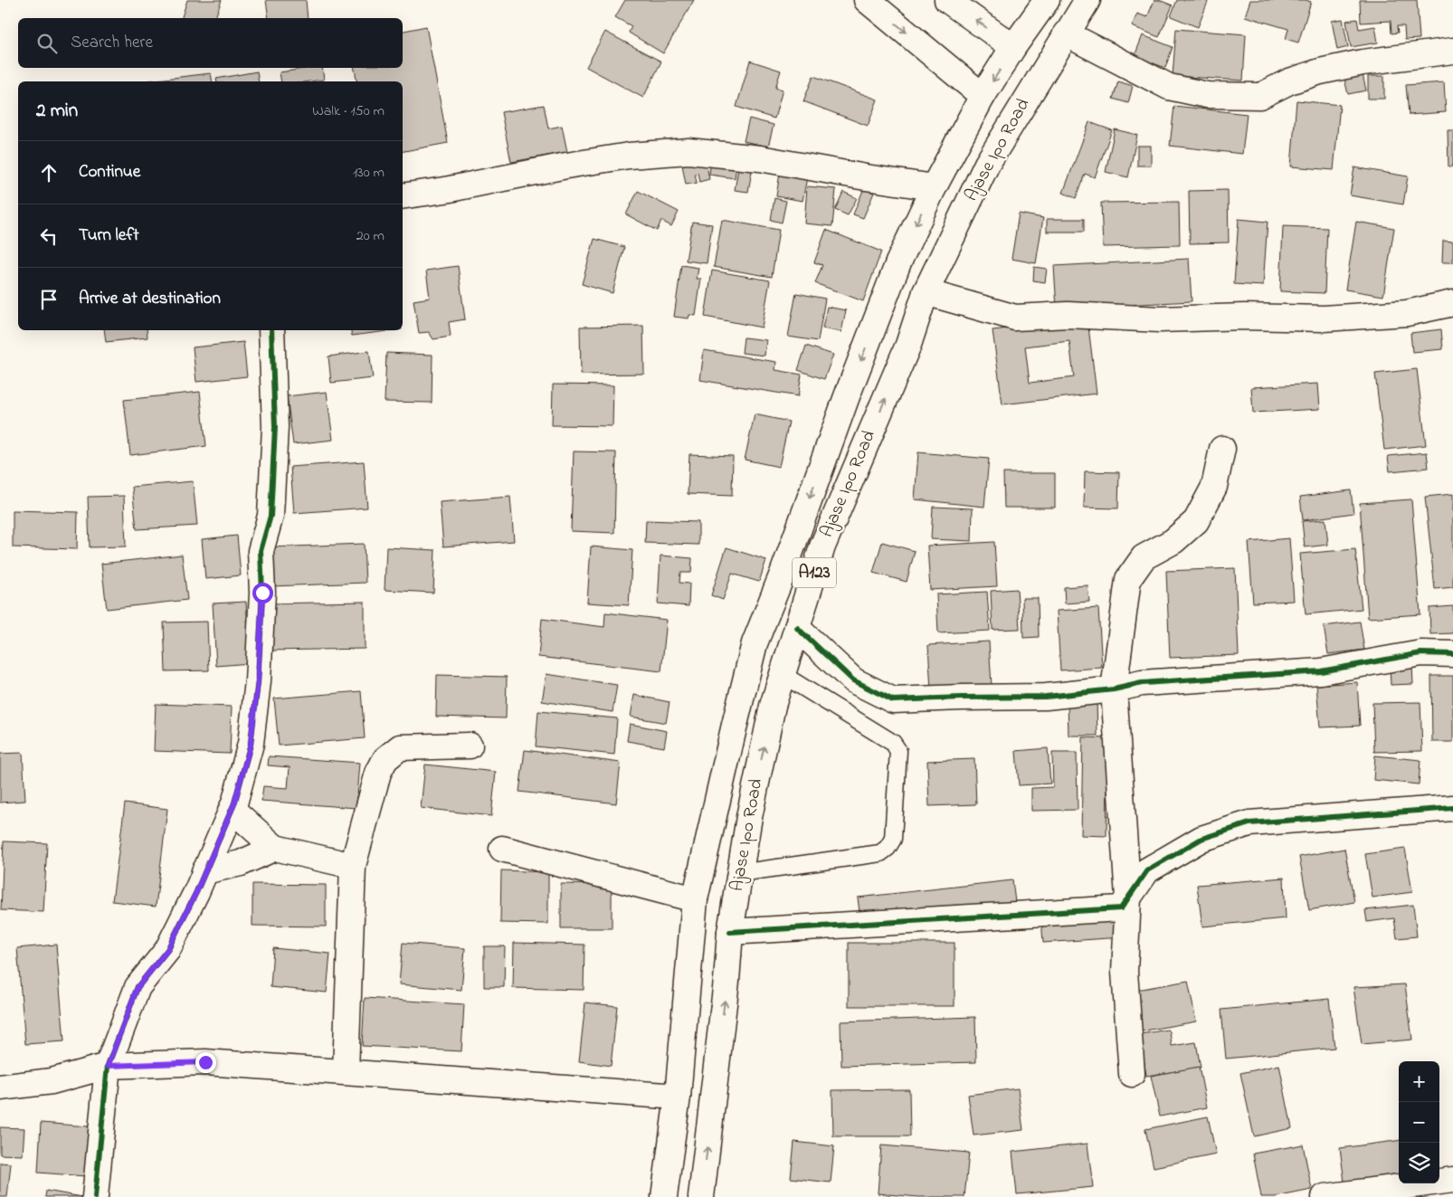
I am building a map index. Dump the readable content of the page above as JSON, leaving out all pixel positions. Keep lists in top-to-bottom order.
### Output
{
  "streets": {
    "main road": ["Ajase Ipo Road", "A123"]
  },
  "page": {
    "search": "Search here",
    "heading": ["2 min", "Walk · 150 m"],
    "list": [
      ["Continue", "130 m"],
      ["Turn left", "20 m"],
      "Arrive at destination"
    ],
    "map_buttons": ["+", "−"]
  }
}
